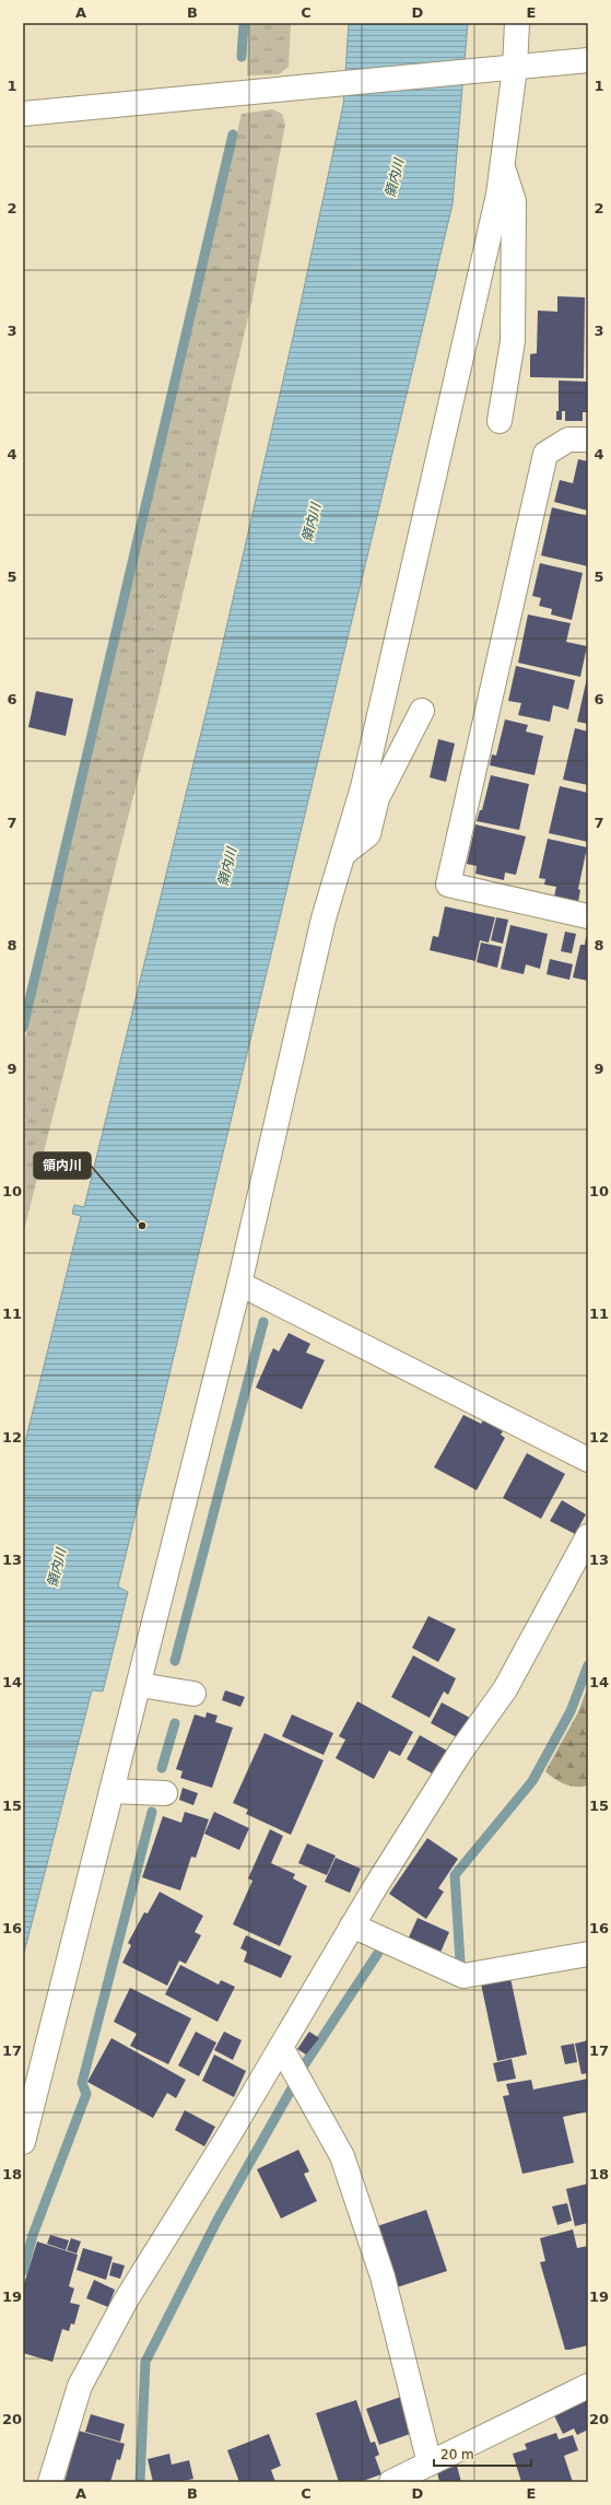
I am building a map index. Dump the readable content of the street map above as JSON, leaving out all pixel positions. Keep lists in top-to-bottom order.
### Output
{
  "water": ["領内川"],
  "places": ["領内川"],
  "scale_bar": "20 m",
  "grid": {
    "columns": [
      "A",
      "B",
      "C",
      "D",
      "E"
    ],
    "rows": [
      "1",
      "2",
      "3",
      "4",
      "5",
      "6",
      "7",
      "8",
      "9",
      "10",
      "11",
      "12",
      "13",
      "14",
      "15",
      "16",
      "17",
      "18",
      "19",
      "20"
    ]
  }
}
